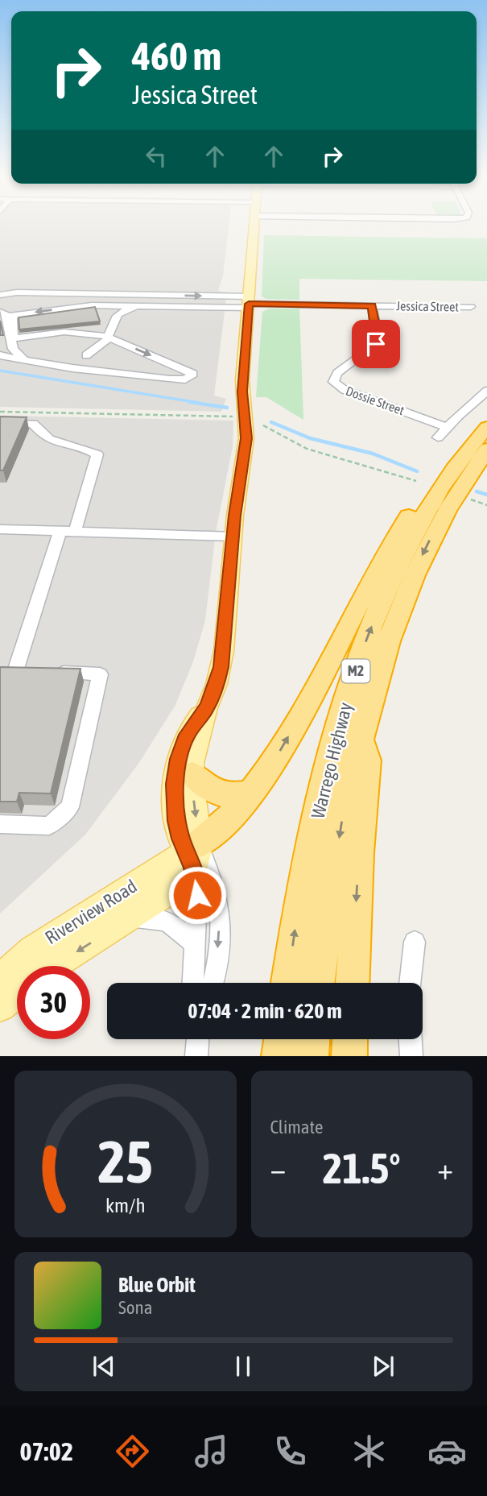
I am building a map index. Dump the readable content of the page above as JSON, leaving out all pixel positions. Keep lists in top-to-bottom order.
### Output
{
  "streets": {
    "highway": ["M2", "Warrego Highway"],
    "main road": ["Riverview Road"],
    "street": ["Jessica Street", "Dossie Street"]
  },
  "crossings": [
    ["Jessica Street", "Dossie Street"]
  ],
  "page": {
    "turn": ["460 m", "Jessica Street"],
    "limit": "30",
    "trip": "07:04 · 2 min · 620 m",
    "tile": "Climate",
    "heat": ["−", "21.5°", "+"],
    "song": ["Blue Orbit", "Sona"],
    "tabs": "07:02",
    "gauge": ["25", "km/h"]
  }
}
